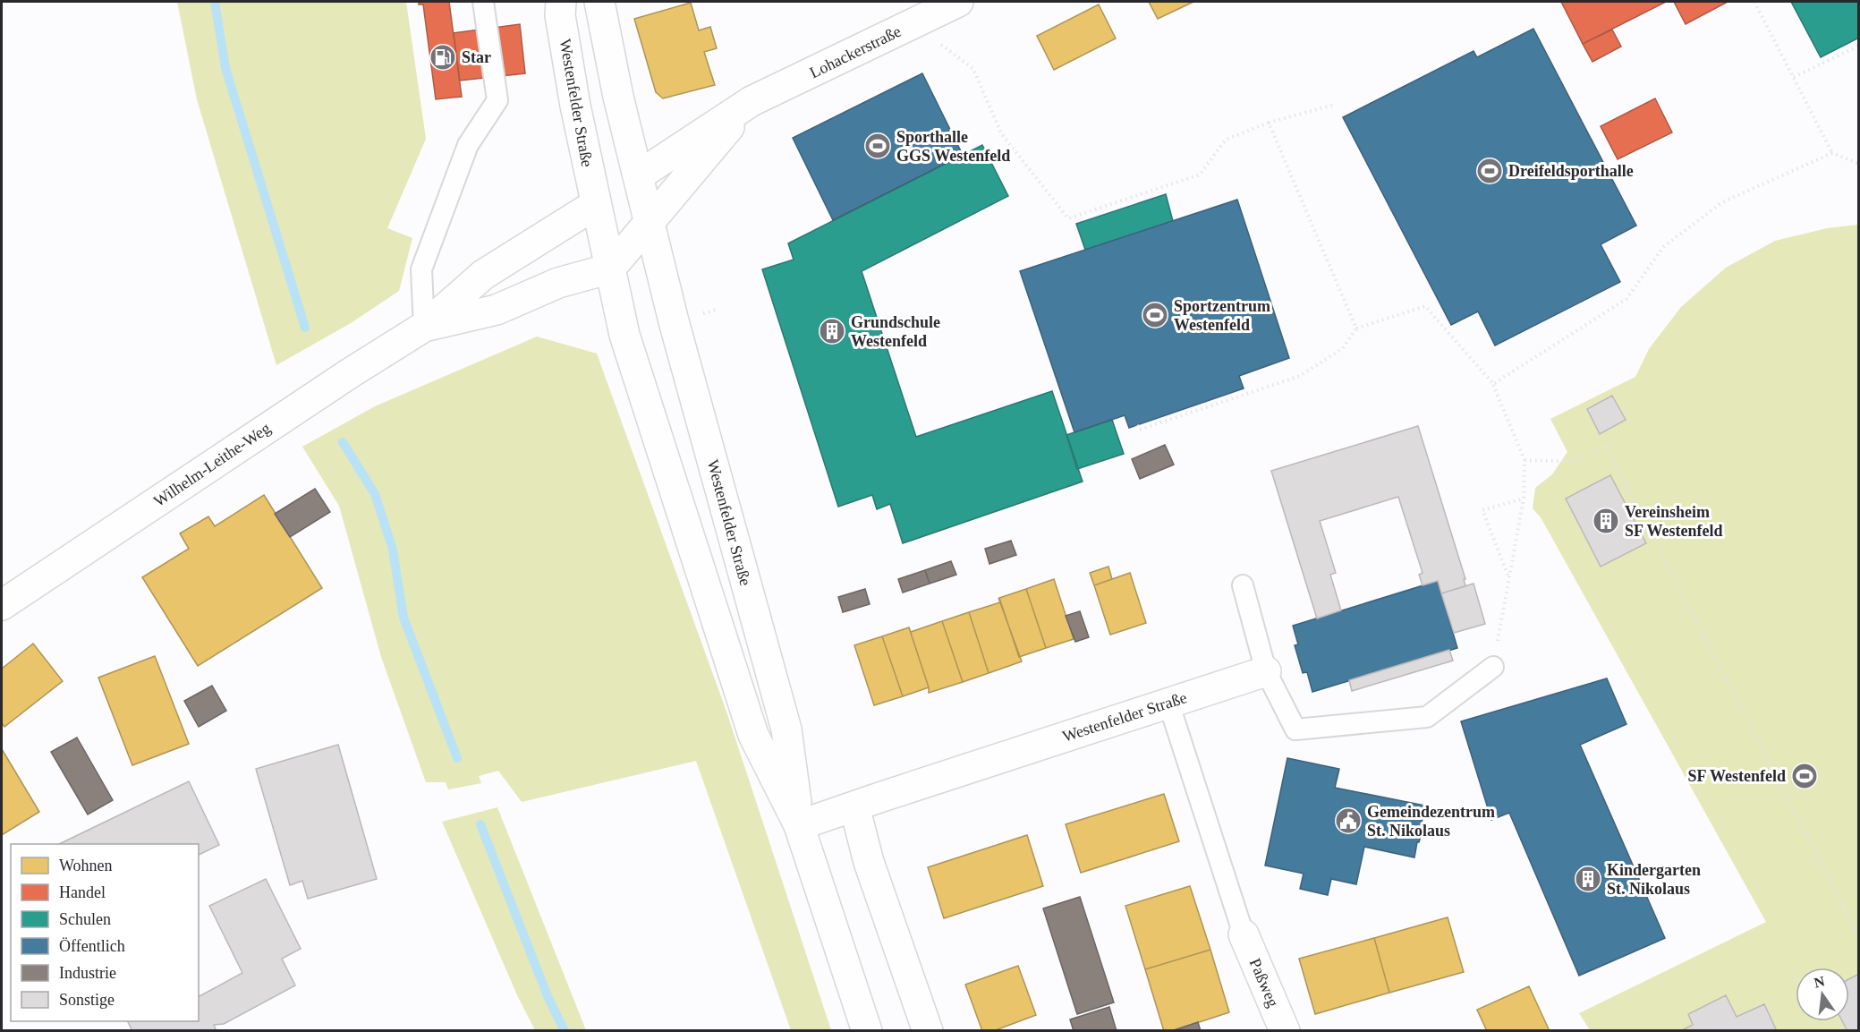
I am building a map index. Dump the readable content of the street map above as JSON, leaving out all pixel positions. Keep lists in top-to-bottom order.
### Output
{
  "streets": {
    "street": [
      "Lohackerstraße",
      "Westenfelder Straße",
      "Wilhelm-Leithe-Weg",
      "Paßweg"
    ]
  },
  "crossings": [
    ["Lohackerstraße", "Westenfelder Straße"],
    ["Westenfelder Straße", "Wilhelm-Leithe-Weg"]
  ],
  "places": {
    "fuel station": ["Star"],
    "sports": [
      "Sporthalle GGS Westenfeld",
      "Dreifeldsporthalle",
      "Sportzentrum Westenfeld",
      "SF Westenfeld"
    ],
    "building": ["Grundschule Westenfeld", "Vereinsheim SF Westenfeld", "Kindergarten St. Nikolaus"],
    "public building": ["Gemeindezentrum St. Nikolaus"]
  },
  "legend": [
    "Wohnen",
    "Handel",
    "Schulen",
    "Öffentlich",
    "Industrie",
    "Sonstige"
  ],
  "north": "top"
}
